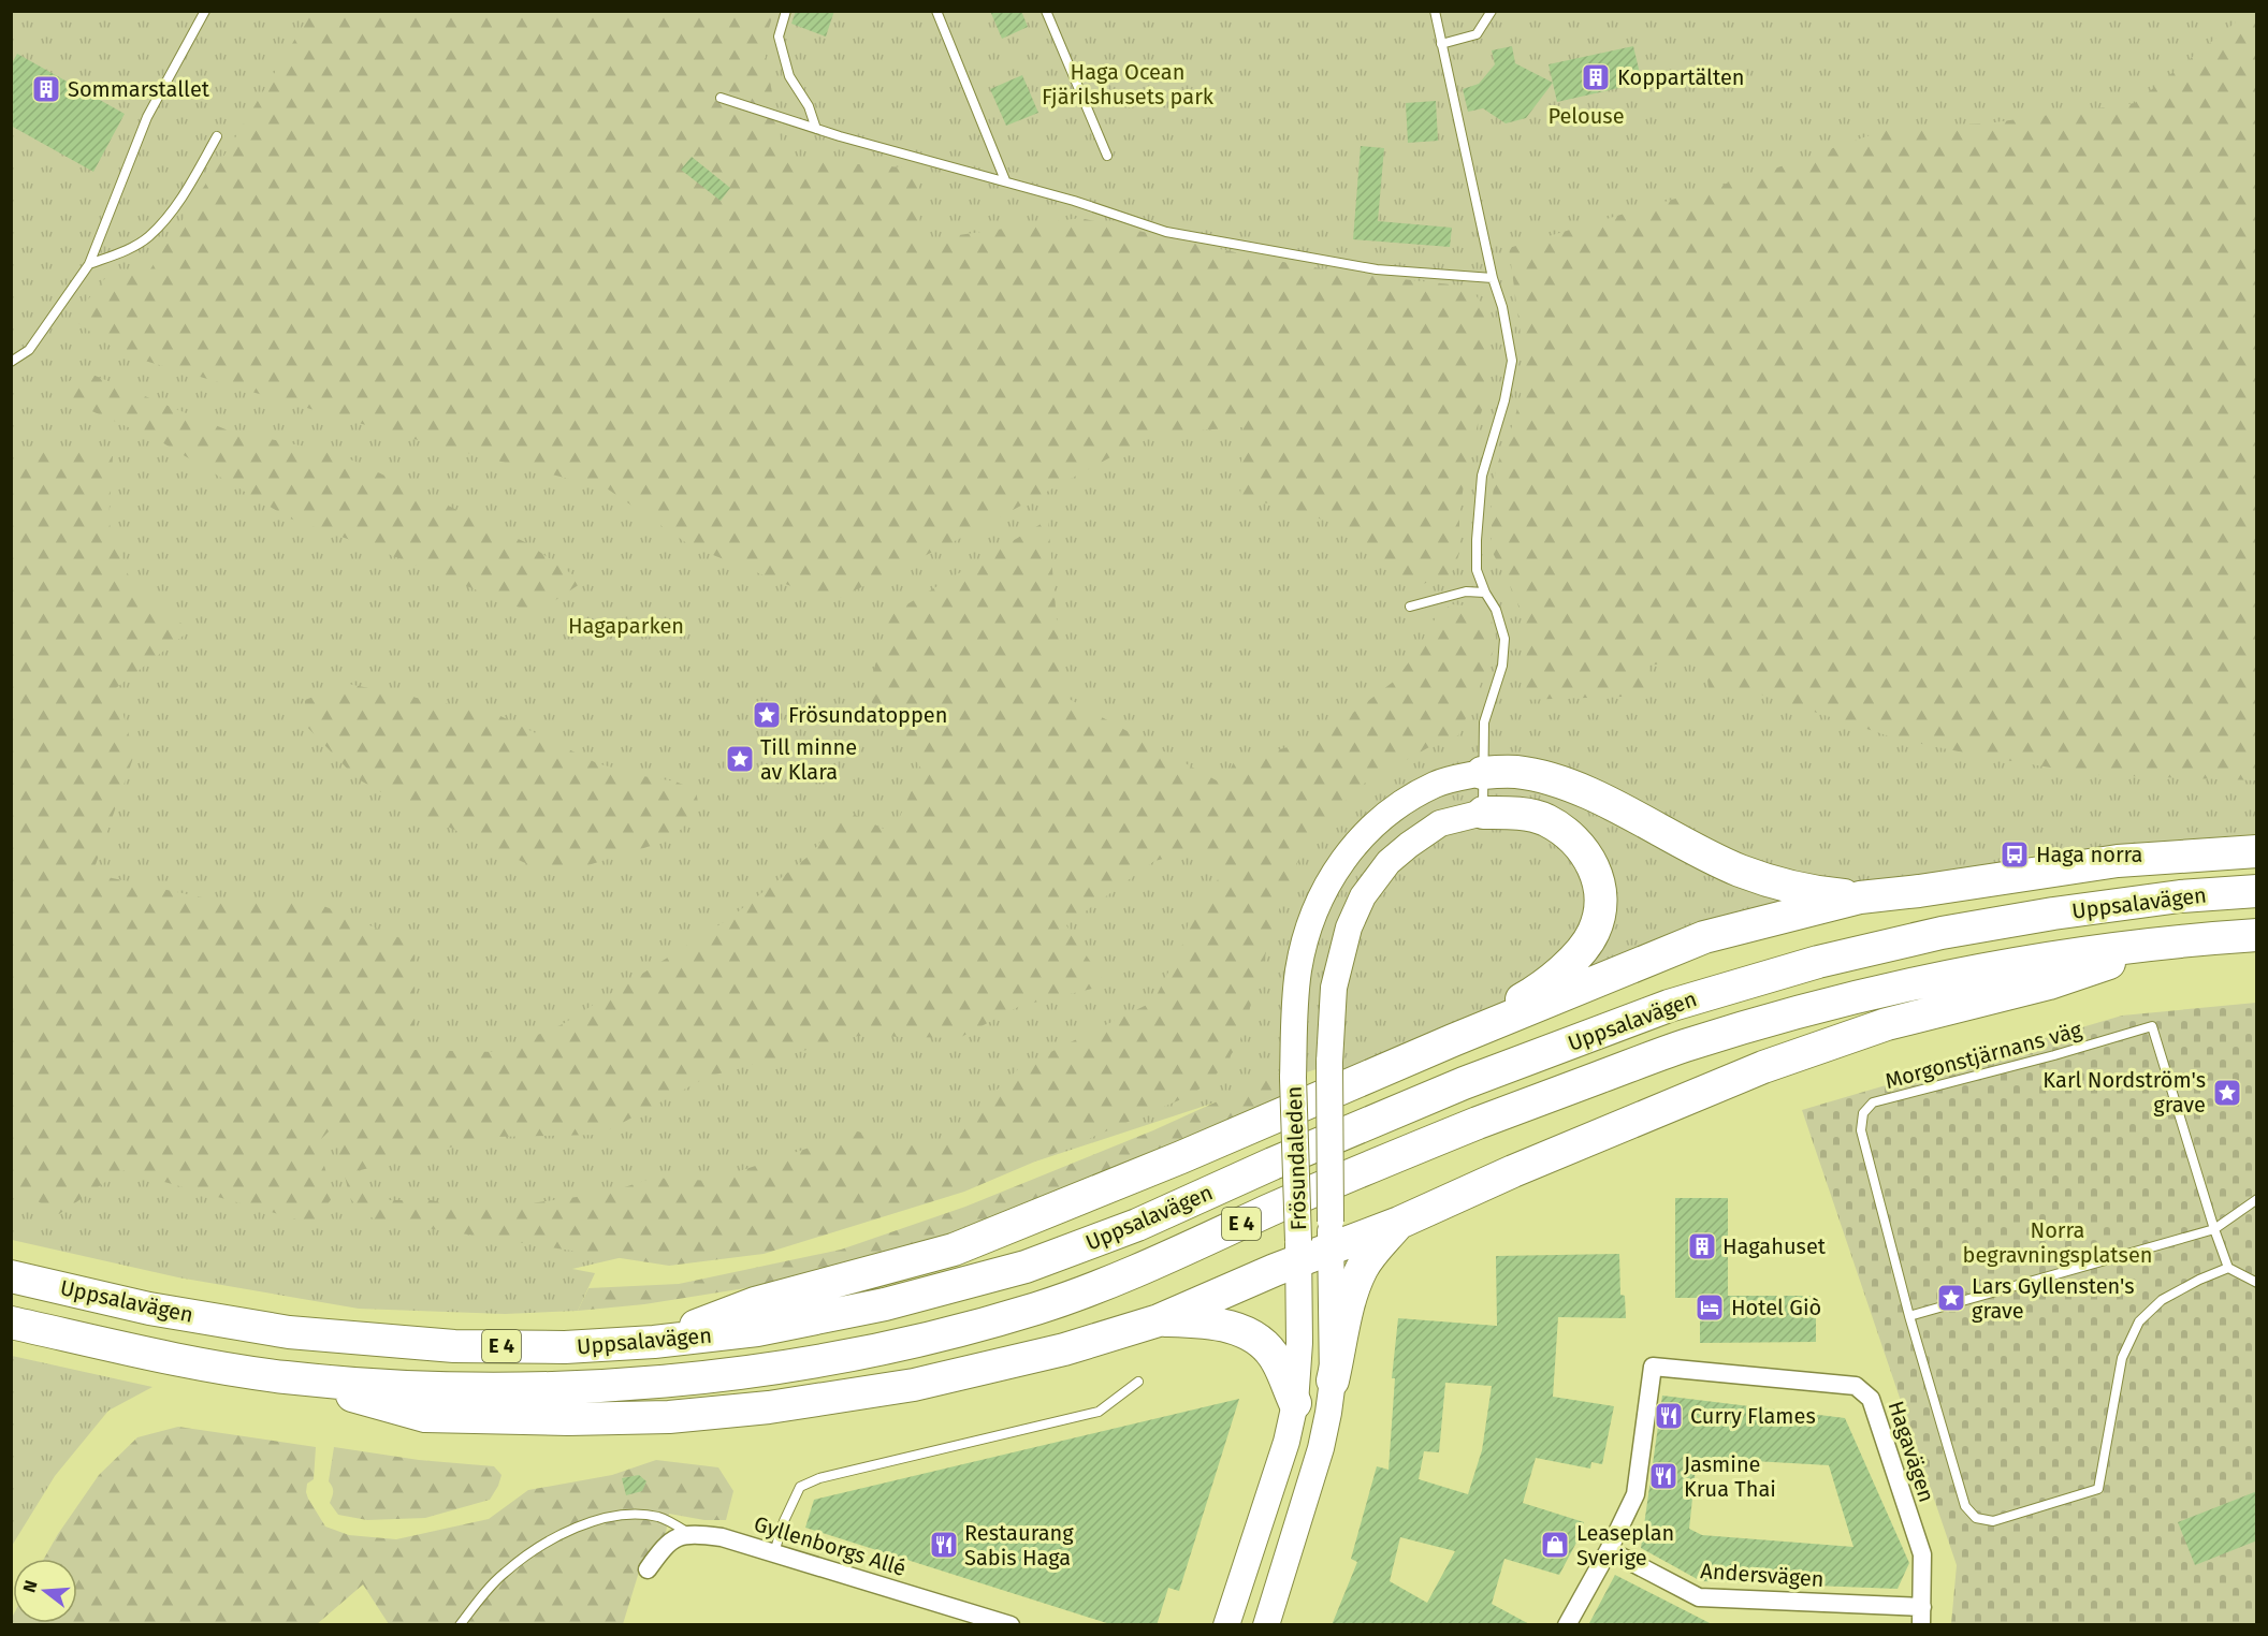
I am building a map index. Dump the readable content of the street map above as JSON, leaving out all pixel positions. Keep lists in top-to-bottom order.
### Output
{
  "streets": {
    "highway": ["Uppsalavägen", "E 4"],
    "main road": ["Frösundaleden"],
    "street": ["Hagavägen", "Gyllenborgs Allé", "Andersvägen"],
    "lane": ["Morgonstjärnans väg"]
  },
  "crossings": [
    ["Hagavägen", "Andersvägen"]
  ],
  "parks": [
    "Haga Ocean Fjärilshusets park",
    "Pelouse",
    "Hagaparken",
    "Norra begravningsplatsen"
  ],
  "places": {
    "building": ["Koppartälten", "Sommarstallet", "Hagahuset"],
    "place": [
      "Frösundatoppen",
      "Till minne av Klara",
      "Karl Nordström's grave",
      "Lars Gyllensten's grave"
    ],
    "bus stop": ["Haga norra"],
    "hotel": ["Hotel Giò"],
    "restaurant": ["Curry Flames", "Jasmine Krua Thai", "Restaurang Sabis Haga"],
    "shop": ["Leaseplan Sverige"]
  },
  "north": "left"
}
